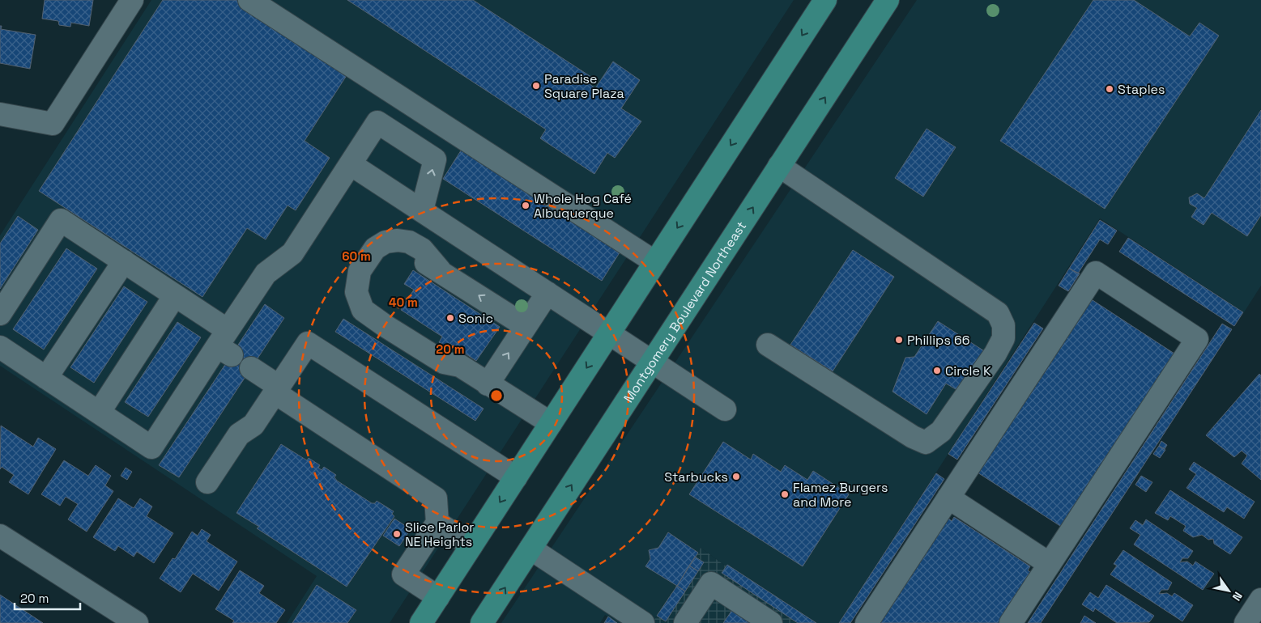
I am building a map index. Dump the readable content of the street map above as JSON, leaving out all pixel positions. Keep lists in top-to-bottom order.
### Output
{
  "streets": {
    "main road": ["Montgomery Boulevard Northeast"]
  },
  "places": [
    "Paradise Square Plaza",
    "Staples",
    "Whole Hog Café Albuquerque",
    "Sonic",
    "Phillips 66",
    "Circle K",
    "Starbucks",
    "Flamez Burgers and More",
    "Slice Parlor NE Heights"
  ],
  "scale_bar": "20 m",
  "north": "bottom right",
  "rings": ["60 m", "40 m", "20 m"]
}
